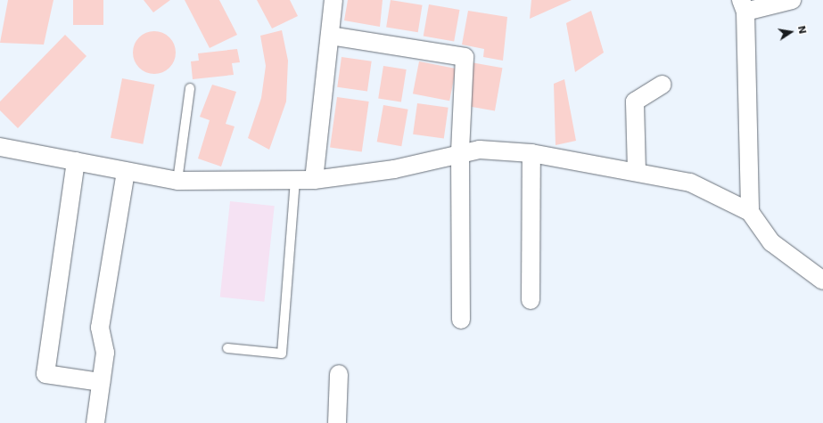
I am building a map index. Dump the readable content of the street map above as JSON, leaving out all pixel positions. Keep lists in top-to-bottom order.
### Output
{
  "north": "right"
}
